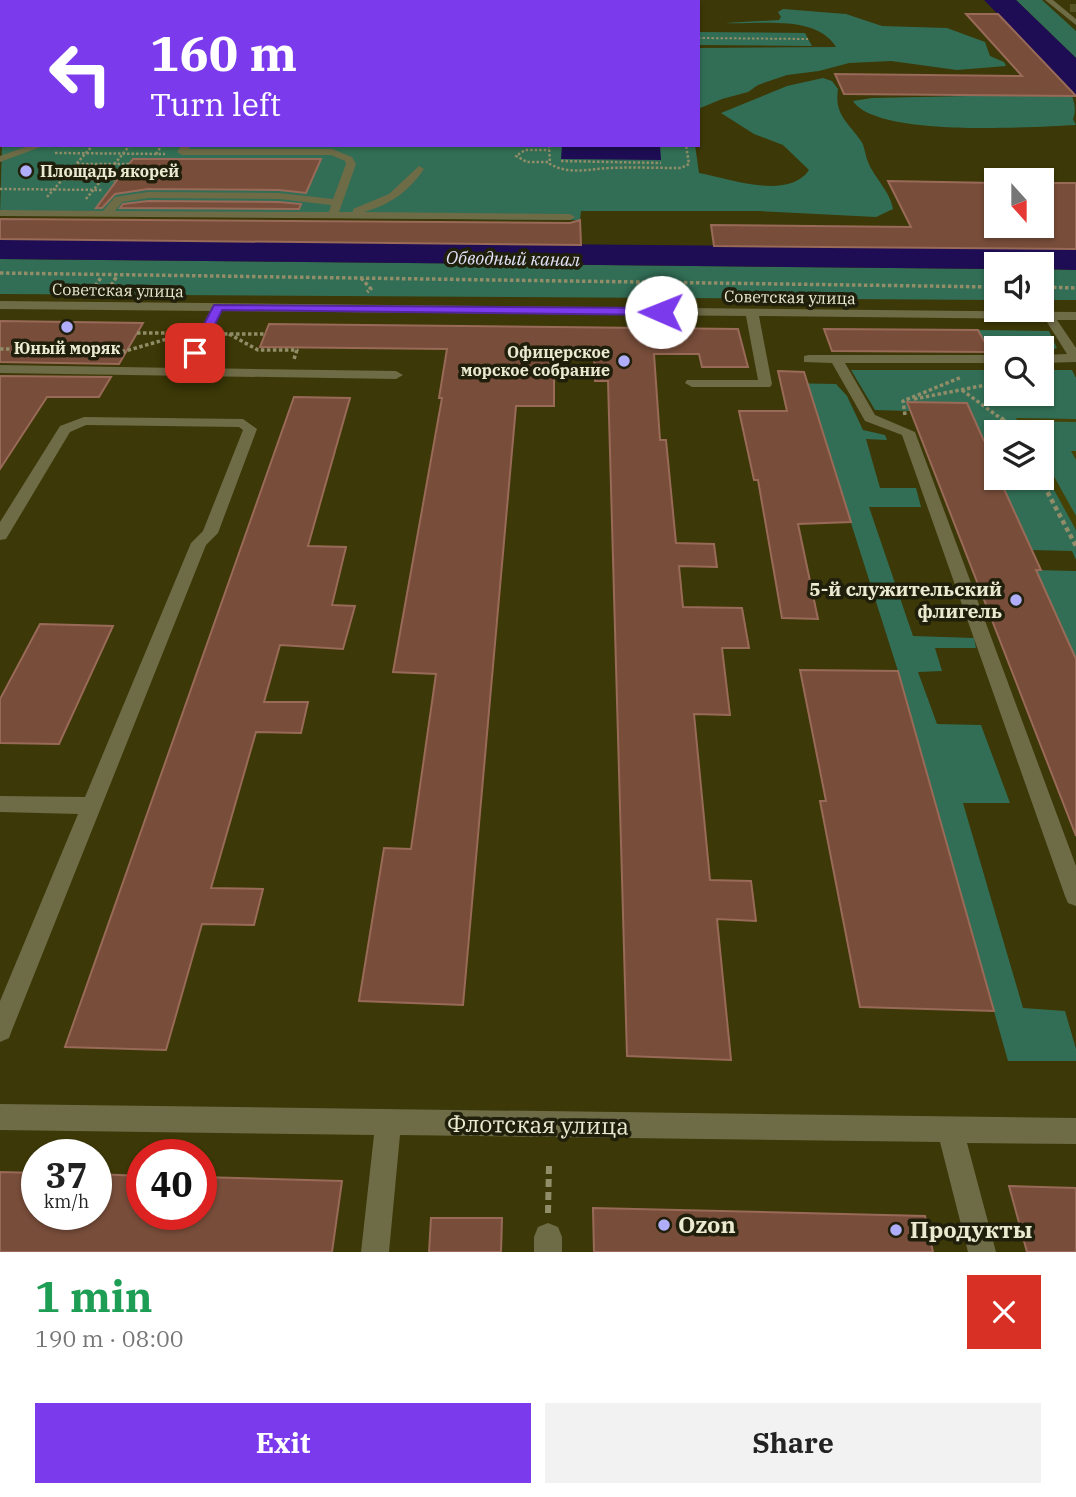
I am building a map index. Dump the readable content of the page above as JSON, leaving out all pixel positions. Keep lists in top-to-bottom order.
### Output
{
  "streets": {
    "street": ["Советская улица", "Флотская улица"]
  },
  "water": ["Обводный канал"],
  "places": [
    "Площадь якорей",
    "Юный моряк",
    "Офицерское морское собрание",
    "5-й служительский флигель",
    "Ozon",
    "Продукты"
  ],
  "north": "bottom",
  "page": {
    "turn": ["160 m", "Turn left"],
    "speed": "37 km/h",
    "limit": "40",
    "heading": ["1 min", "190 m · 08:00"],
    "buttons": ["Exit", "Share"]
  }
}
